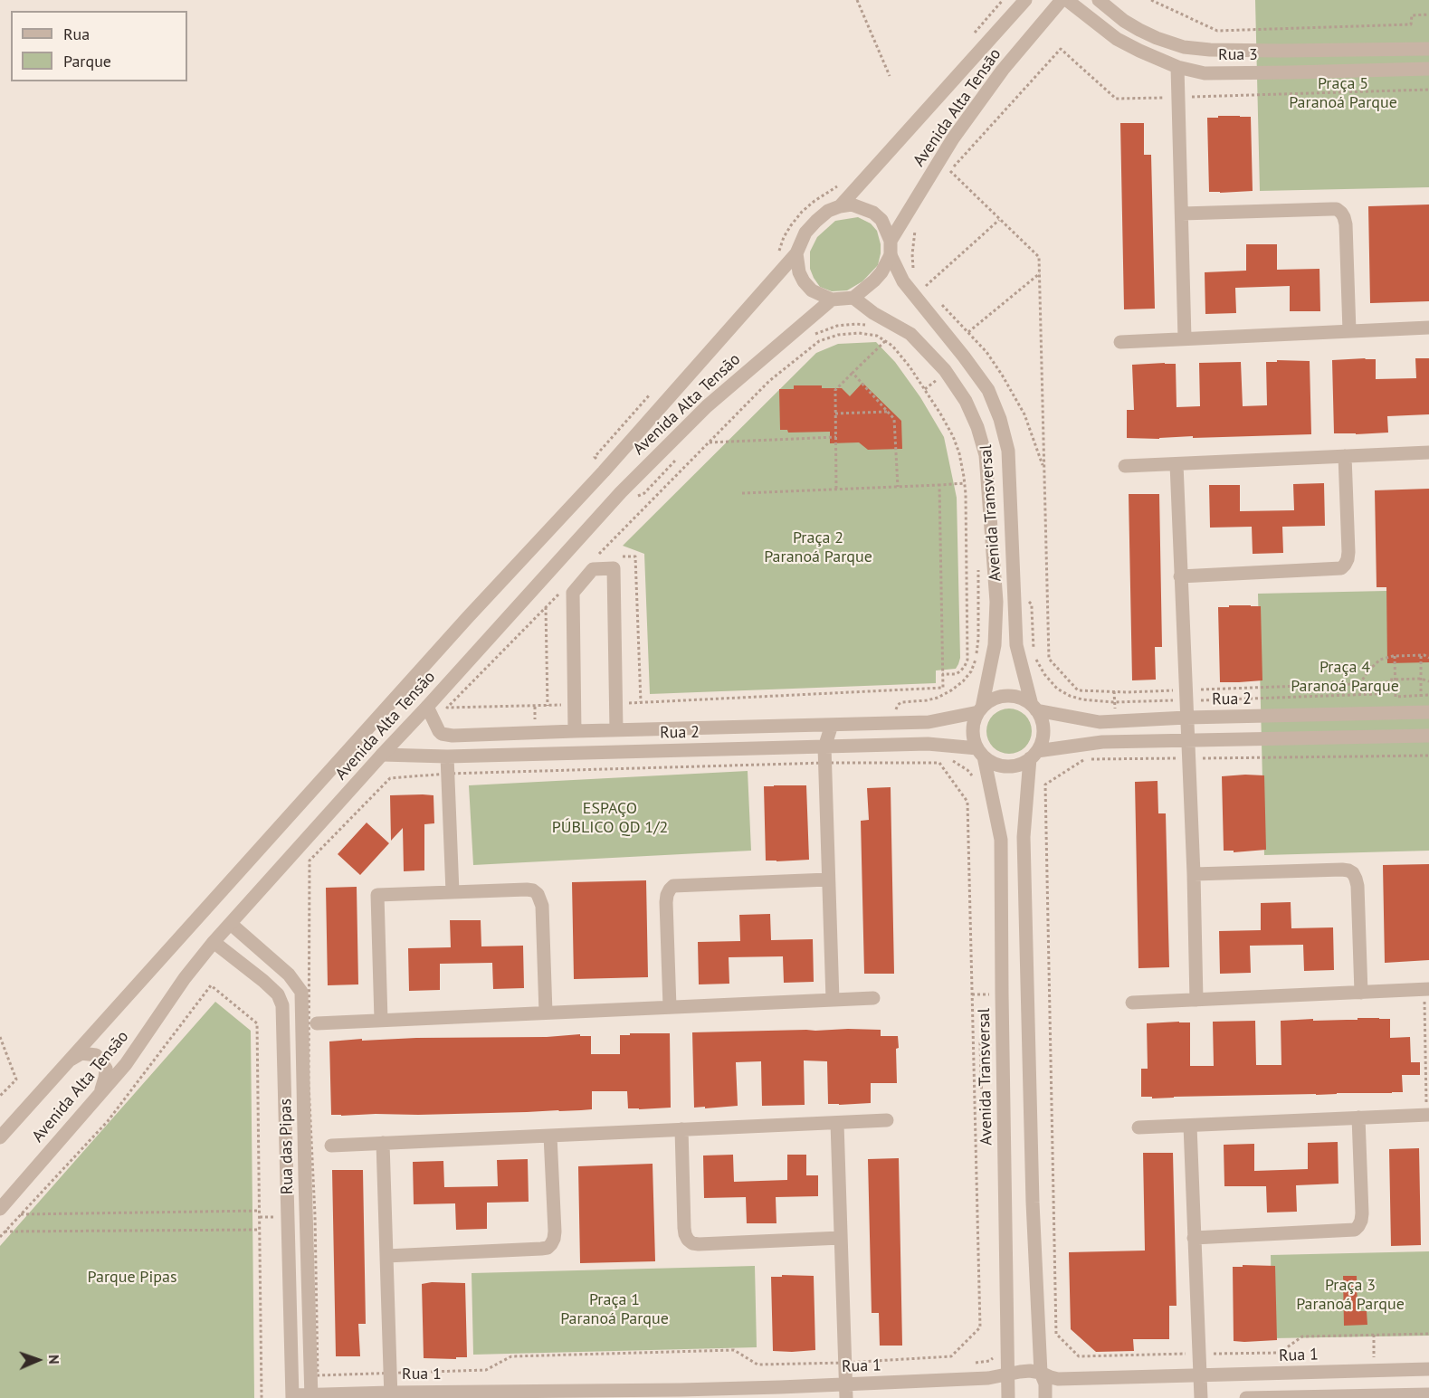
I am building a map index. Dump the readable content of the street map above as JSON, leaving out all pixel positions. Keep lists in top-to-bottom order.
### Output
{
  "streets": {
    "street": [
      "Rua 3",
      "Avenida Alta Tensāo",
      "Avenida Alta Tensão",
      "Avenida Transversal",
      "Rua 2",
      "Rua das Pipas",
      "Rua 1"
    ]
  },
  "crossings": [
    ["Avenida Alta Tensāo", "Avenida Alta Tensão"],
    ["Avenida Alta Tensāo", "Avenida Transversal"],
    ["Avenida Alta Tensão", "Avenida Transversal"],
    ["Avenida Alta Tensão", "Rua 2"],
    ["Avenida Alta Tensão", "Rua das Pipas"],
    ["Avenida Transversal", "Rua 2"],
    ["Avenida Transversal", "Rua 1"],
    ["Rua das Pipas", "Rua 1"]
  ],
  "parks": [
    "Praça 5 Paranoá Parque",
    "Praça 2 Paranoá Parque",
    "Praça 4 Paranoá Parque",
    "ESPAÇO PÚBLICO QD 1/2",
    "Parque Pipas",
    "Praça 3 Paranoá Parque",
    "Praça 1 Paranoá Parque"
  ],
  "legend": ["Rua", "Parque"],
  "north": "right"
}
